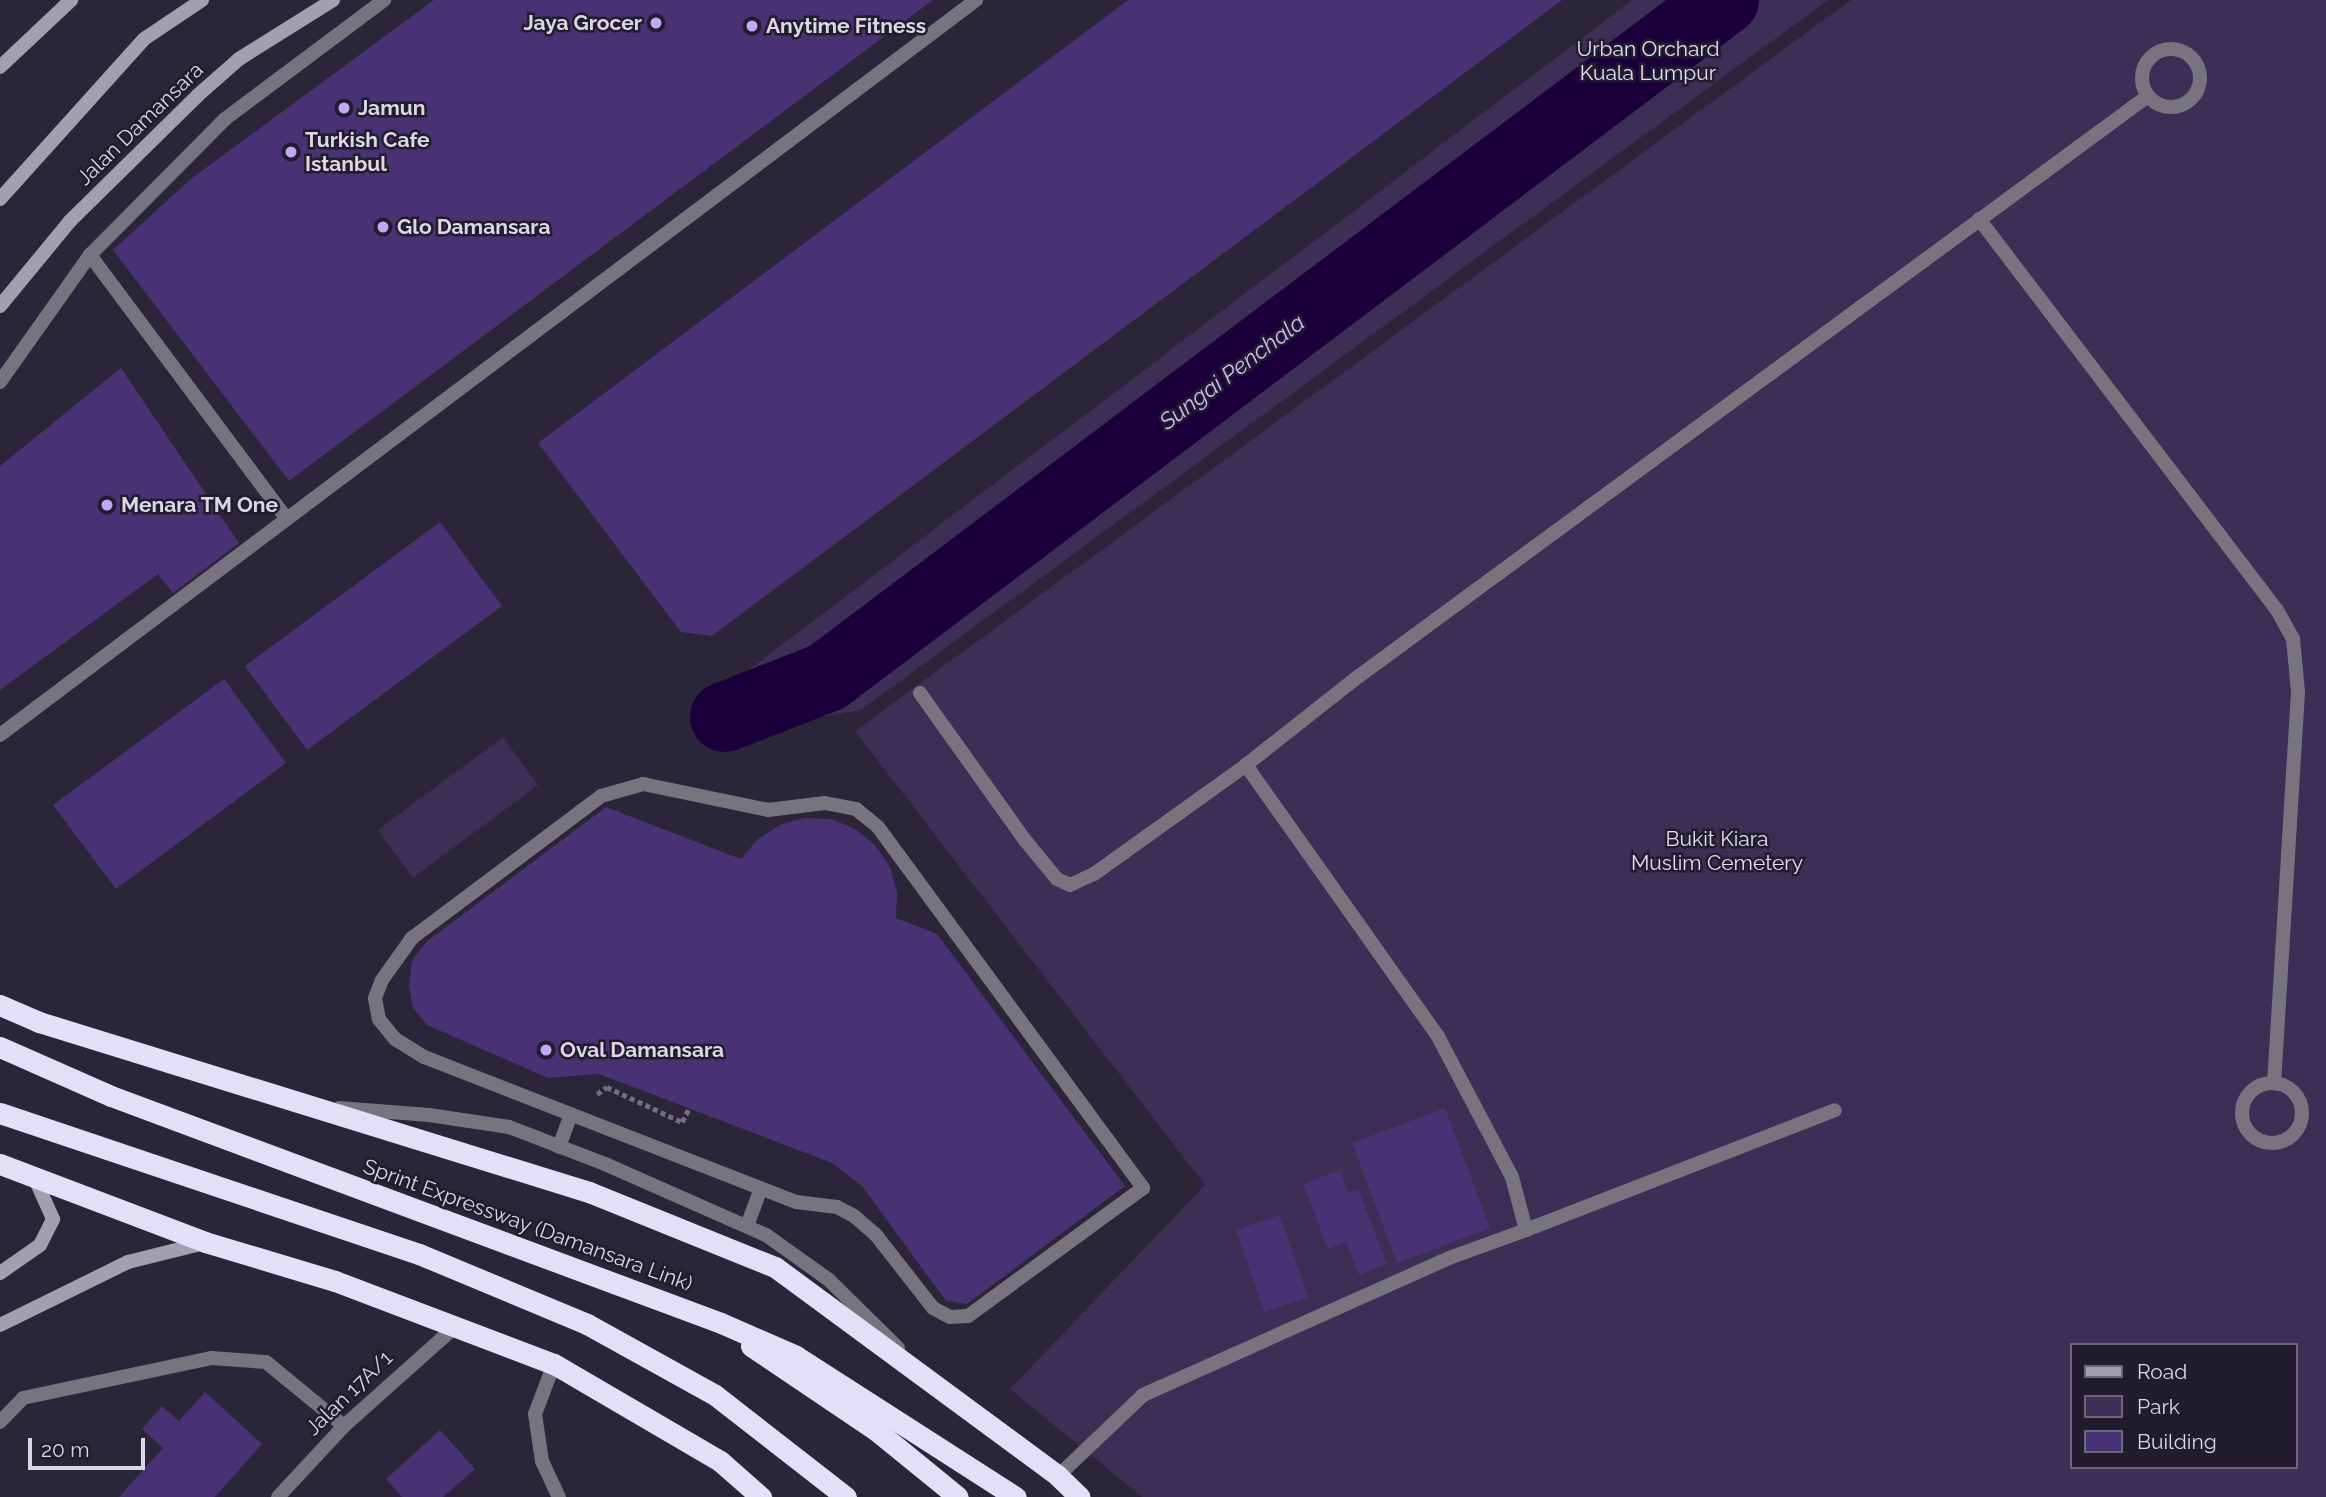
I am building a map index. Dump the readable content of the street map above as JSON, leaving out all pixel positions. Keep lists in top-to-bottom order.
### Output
{
  "streets": {
    "highway": ["Sprint Expressway (Damansara Link)"],
    "main road": ["Jalan Damansara"],
    "street": ["Jalan 17A/1"]
  },
  "water": ["Sungai Penchala"],
  "parks": ["Urban Orchard Kuala Lumpur", "Bukit Kiara Muslim Cemetery"],
  "places": [
    "Jaya Grocer",
    "Anytime Fitness",
    "Jamun",
    "Turkish Cafe Istanbul",
    "Glo Damansara",
    "Menara TM One",
    "Oval Damansara"
  ],
  "legend": ["Road", "Park", "Building"],
  "scale_bar": "20 m"
}
